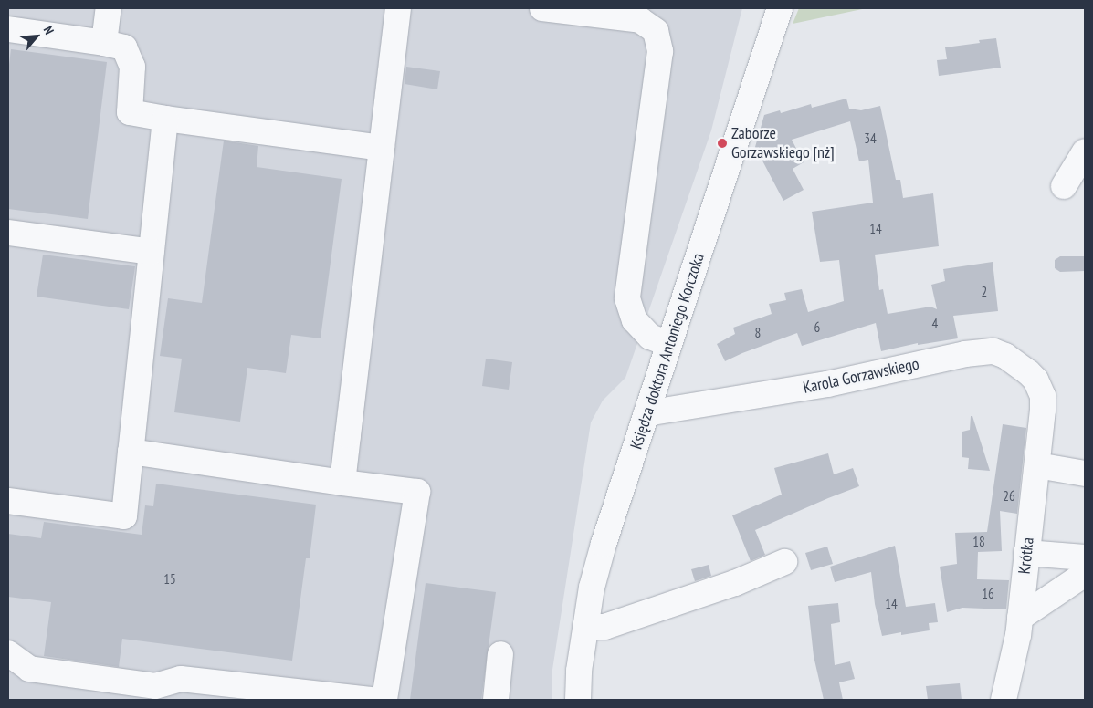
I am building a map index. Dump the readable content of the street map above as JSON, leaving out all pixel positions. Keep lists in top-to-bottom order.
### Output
{
  "streets": {
    "street": ["Księdza doktora Antoniego Korczoka", "Karola Gorzawskiego", "Krótka"]
  },
  "crossings": [
    ["Księdza doktora Antoniego Korczoka", "Karola Gorzawskiego"],
    ["Karola Gorzawskiego", "Krótka"]
  ],
  "places": ["Zaborze Gorzawskiego [nż]"],
  "house_numbers": [
    "34",
    "14",
    "2",
    "4",
    "6",
    "8",
    "26",
    "18",
    "15",
    "16",
    "14"
  ],
  "north": "top right"
}
